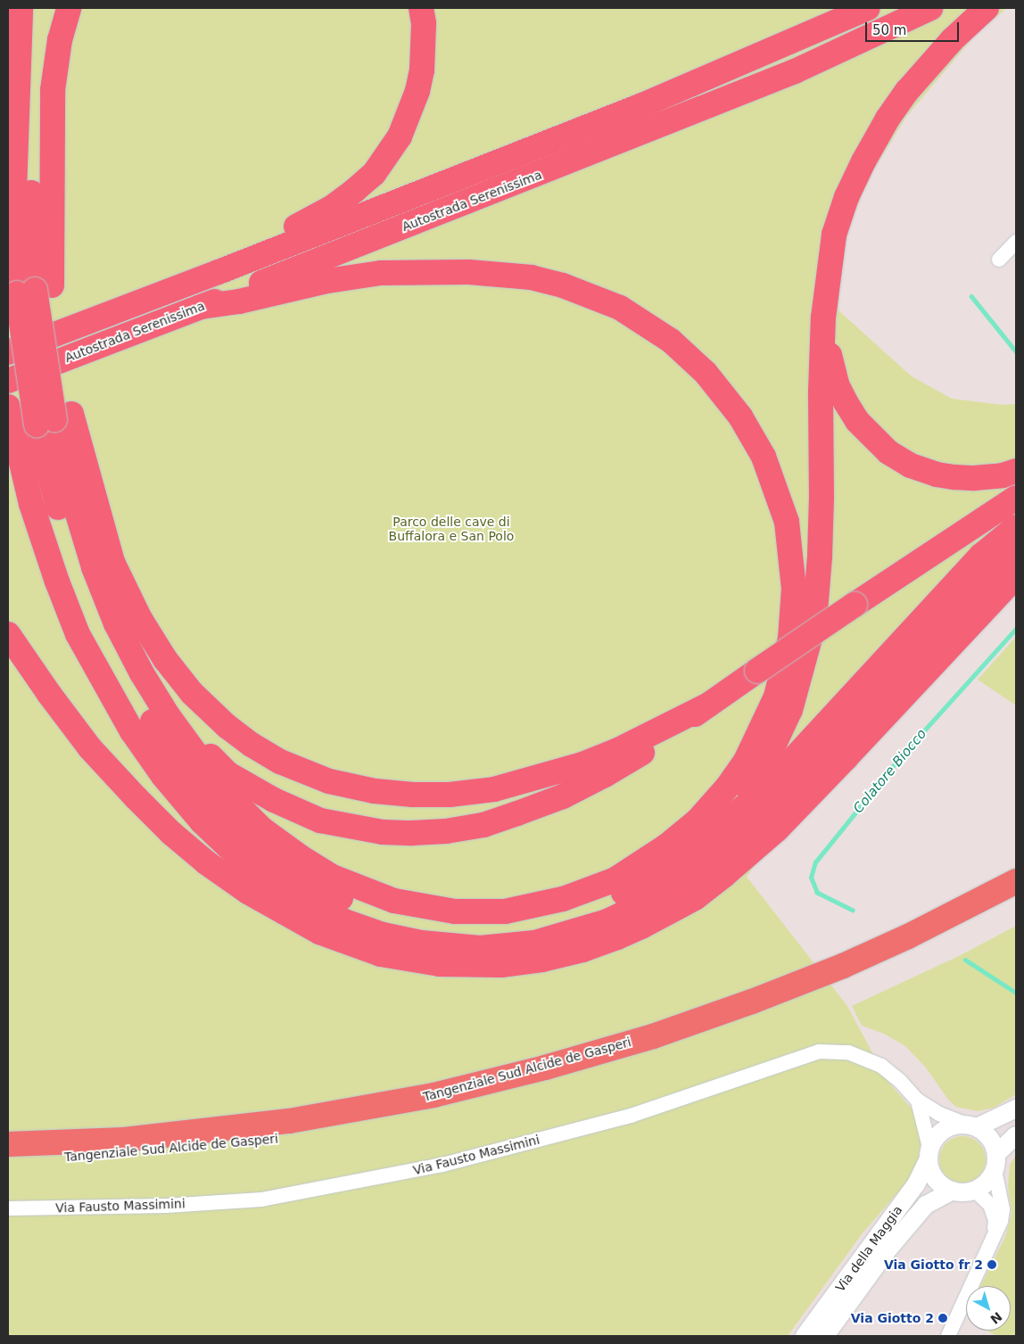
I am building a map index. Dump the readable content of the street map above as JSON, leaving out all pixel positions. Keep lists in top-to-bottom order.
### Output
{
  "streets": {
    "highway": ["Autostrada Serenissima", "Tangenziale Sud Alcide de Gasperi"],
    "street": ["Via Fausto Massimini", "Via della Maggia"]
  },
  "crossings": [
    ["Via Fausto Massimini", "Via della Maggia"]
  ],
  "water": ["Colatore Biocco"],
  "parks": ["Parco delle cave di Buffalora e San Polo"],
  "places": ["Via Giotto fr 2", "Via Giotto 2"],
  "scale_bar": "50 m",
  "north": "bottom right"
}
